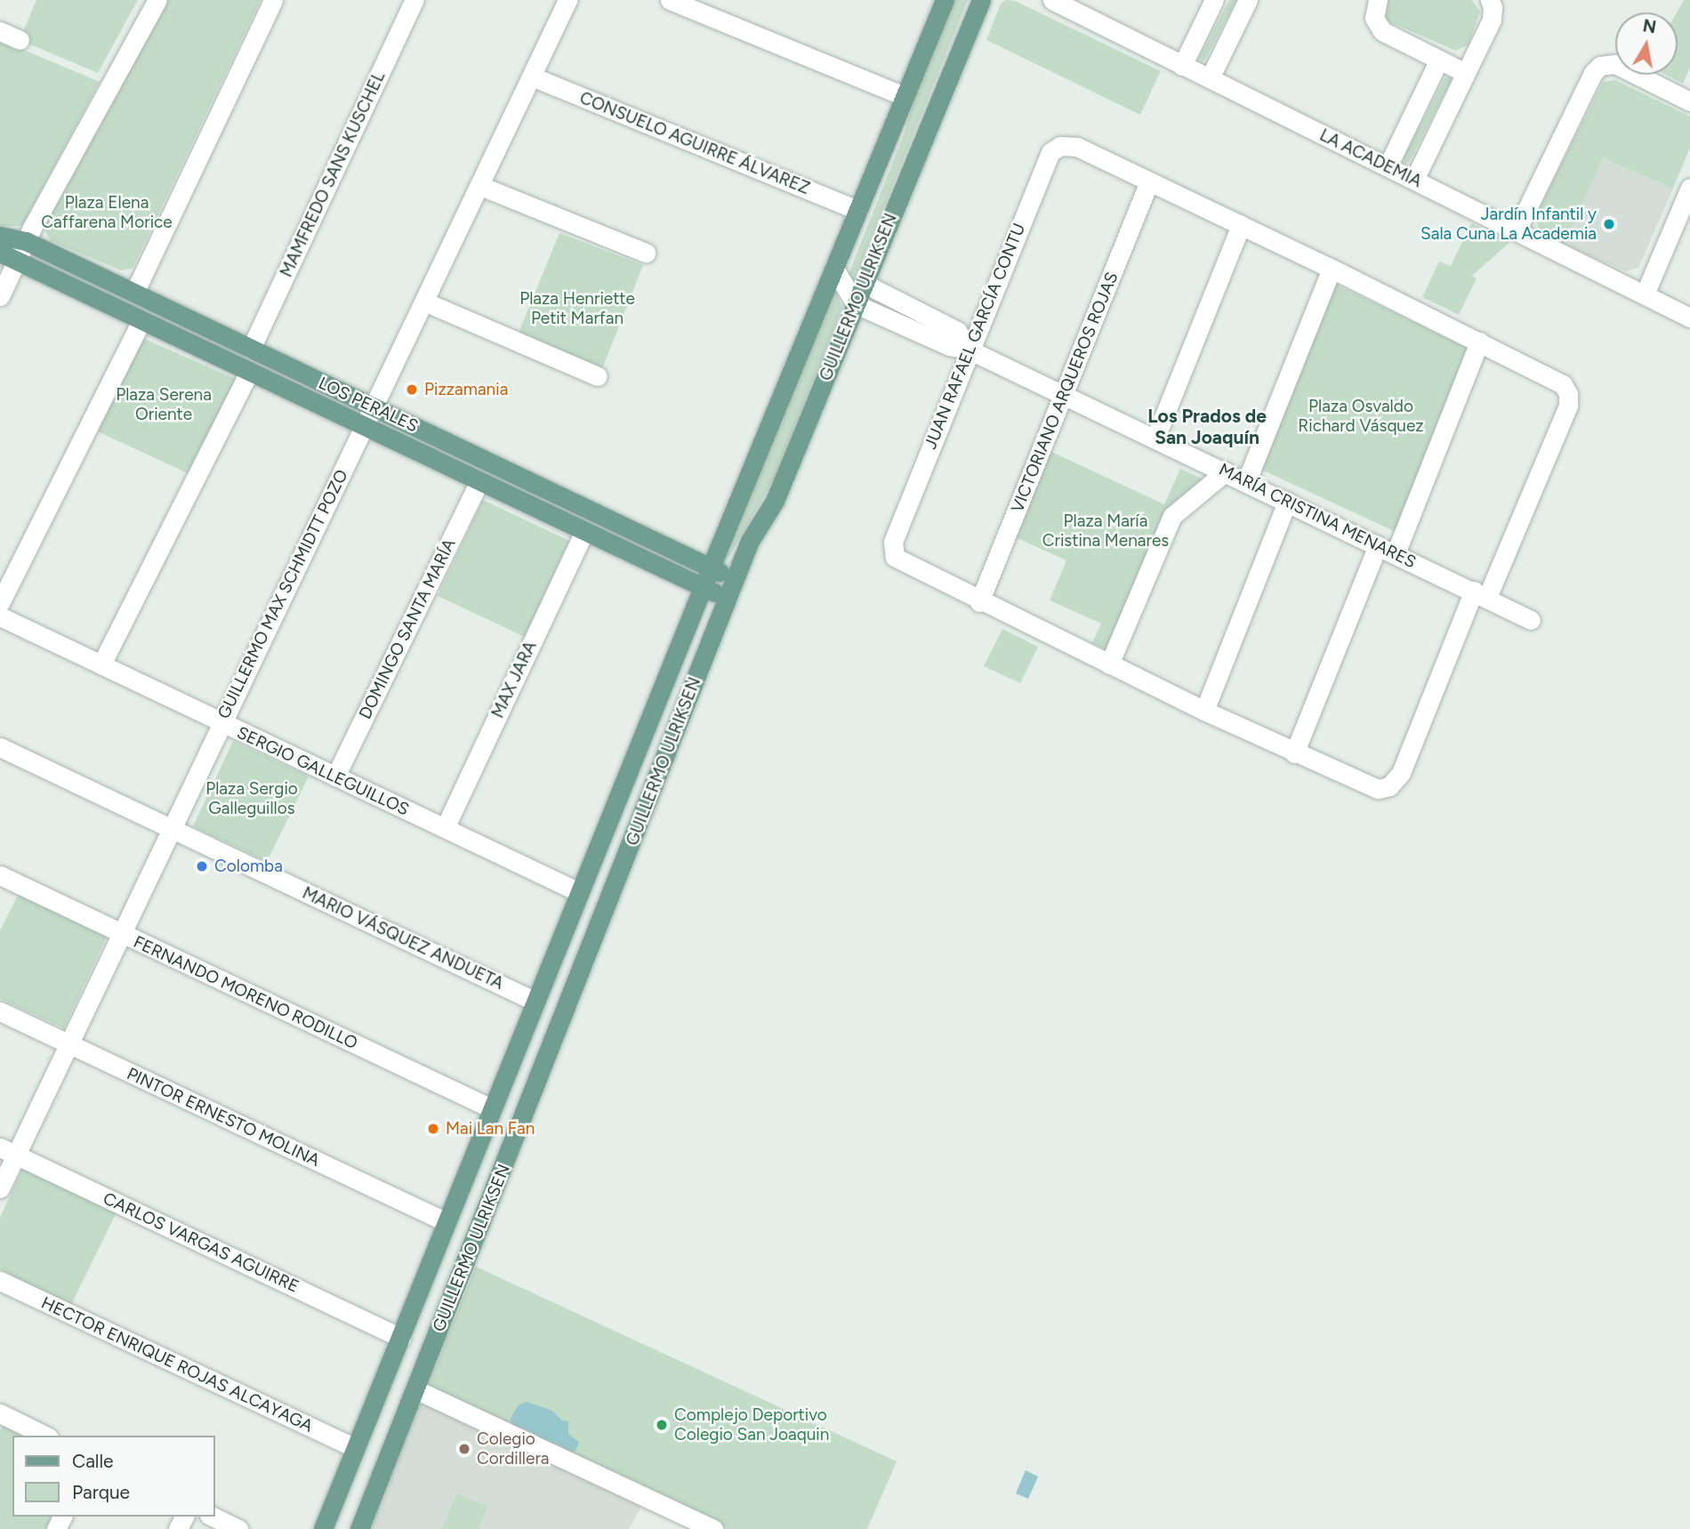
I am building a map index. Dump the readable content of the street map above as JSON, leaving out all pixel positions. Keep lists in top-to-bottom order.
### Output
{
  "streets": {
    "main road": ["GUILLERMO ULRIKSEN", "LOS PERALES"],
    "street": [
      "CONSUELO AGUIRRE ÁLVAREZ",
      "LA ACADEMIA",
      "MAMFREDO SANS KUSCHEL",
      "JUAN RAFAEL GARCÍA CONTU",
      "VICTORIANO ARQUEROS ROJAS",
      "MARÍA CRISTINA MENARES",
      "GUILLERMO MAX SCHMIDTT POZO",
      "DOMINGO SANTA MARÍA",
      "MAX JARA",
      "SERGIO GALLEGUILLOS",
      "MARIO VÁSQUEZ ANDUETA",
      "FERNANDO MORENO RODILLO",
      "PINTOR ERNESTO MOLINA",
      "CARLOS VARGAS AGUIRRE",
      "HECTOR ENRIQUE ROJAS ALCAYAGA"
    ]
  },
  "crossings": [
    ["CONSUELO AGUIRRE ÁLVAREZ", "GUILLERMO ULRIKSEN"],
    ["CONSUELO AGUIRRE ÁLVAREZ", "GUILLERMO MAX SCHMIDTT POZO"],
    ["MAMFREDO SANS KUSCHEL", "LOS PERALES"],
    ["GUILLERMO ULRIKSEN", "LOS PERALES"],
    ["GUILLERMO ULRIKSEN", "MARÍA CRISTINA MENARES"],
    ["GUILLERMO ULRIKSEN", "SERGIO GALLEGUILLOS"],
    ["GUILLERMO ULRIKSEN", "MARIO VÁSQUEZ ANDUETA"],
    ["GUILLERMO ULRIKSEN", "FERNANDO MORENO RODILLO"],
    ["GUILLERMO ULRIKSEN", "PINTOR ERNESTO MOLINA"],
    ["GUILLERMO ULRIKSEN", "CARLOS VARGAS AGUIRRE"],
    ["GUILLERMO ULRIKSEN", "HECTOR ENRIQUE ROJAS ALCAYAGA"],
    ["JUAN RAFAEL GARCÍA CONTU", "VICTORIANO ARQUEROS ROJAS"],
    ["JUAN RAFAEL GARCÍA CONTU", "MARÍA CRISTINA MENARES"],
    ["VICTORIANO ARQUEROS ROJAS", "MARÍA CRISTINA MENARES"],
    ["LOS PERALES", "GUILLERMO MAX SCHMIDTT POZO"],
    ["LOS PERALES", "DOMINGO SANTA MARÍA"],
    ["LOS PERALES", "MAX JARA"],
    ["GUILLERMO MAX SCHMIDTT POZO", "SERGIO GALLEGUILLOS"],
    ["GUILLERMO MAX SCHMIDTT POZO", "MARIO VÁSQUEZ ANDUETA"],
    ["GUILLERMO MAX SCHMIDTT POZO", "FERNANDO MORENO RODILLO"],
    ["GUILLERMO MAX SCHMIDTT POZO", "PINTOR ERNESTO MOLINA"],
    ["GUILLERMO MAX SCHMIDTT POZO", "CARLOS VARGAS AGUIRRE"],
    ["DOMINGO SANTA MARÍA", "SERGIO GALLEGUILLOS"],
    ["MAX JARA", "SERGIO GALLEGUILLOS"]
  ],
  "districts": ["Los Prados de San Joaquín"],
  "parks": [
    "Plaza Elena Caffarena Morice",
    "Plaza Henriette Petit Marfan",
    "Plaza Serena Oriente",
    "Plaza Osvaldo Richard Vásquez",
    "Plaza María Cristina Menares",
    "Plaza Sergio Galleguillos"
  ],
  "places": [
    "Jardín Infantil y Sala Cuna La Academia",
    "Pizzamania",
    "Colomba",
    "Mai Lan Fan",
    "Complejo Deportivo Colegio San Joaquin",
    "Colegio Cordillera"
  ],
  "legend": ["Calle", "Parque"],
  "north": "top"
}
